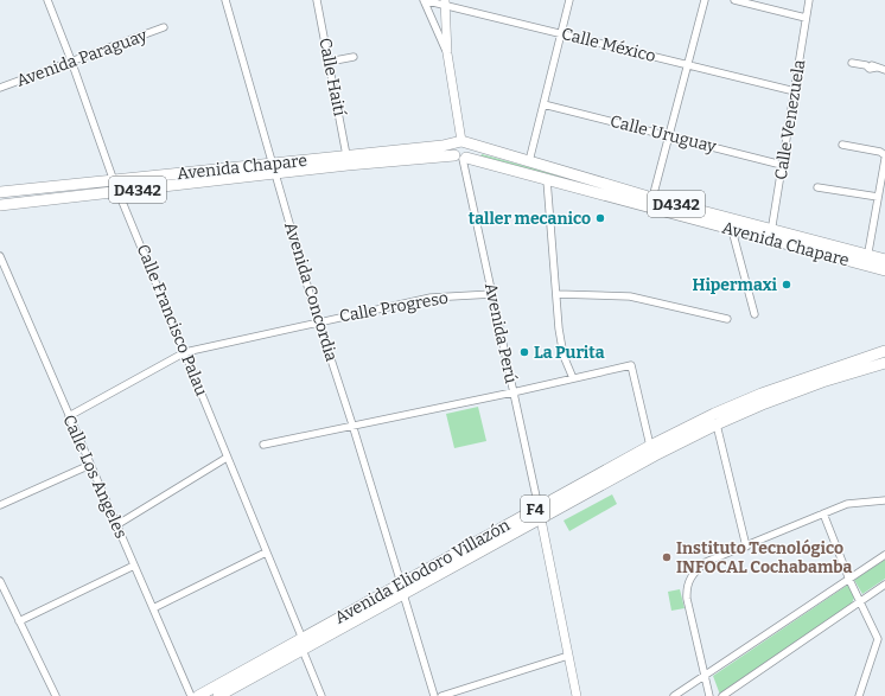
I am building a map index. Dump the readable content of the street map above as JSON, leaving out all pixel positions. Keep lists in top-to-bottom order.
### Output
{
  "streets": {
    "main road": [
      "Avenida Chapare",
      "D4342",
      "F4",
      "Avenida Eliodoro Villazón"
    ],
    "street": [
      "Calle México",
      "Avenida Paraguay",
      "Calle Haití",
      "Calle Venezuela",
      "Calle Uruguay",
      "Avenida Concordia",
      "Calle Progreso",
      "Calle Francisco Palau",
      "Avenida Perú",
      "Calle Los Angeles"
    ]
  },
  "crossings": [
    ["Calle México", "Calle Venezuela"],
    ["Avenida Paraguay", "Calle Francisco Palau"],
    ["Calle Haití", "Avenida Chapare"],
    ["Calle Venezuela", "Calle Uruguay"],
    ["Calle Venezuela", "Avenida Chapare"],
    ["Avenida Chapare", "Avenida Concordia"],
    ["Avenida Chapare", "Calle Francisco Palau"],
    ["Avenida Chapare", "Avenida Perú"],
    ["Avenida Concordia", "Calle Progreso"],
    ["Avenida Concordia", "Avenida Eliodoro Villazón"],
    ["Calle Progreso", "Calle Francisco Palau"],
    ["Calle Progreso", "Avenida Perú"],
    ["Calle Progreso", "Calle Los Angeles"],
    ["Calle Francisco Palau", "Avenida Eliodoro Villazón"],
    ["Avenida Perú", "Avenida Eliodoro Villazón"]
  ],
  "places": [
    "taller mecanico",
    "Hipermaxi",
    "La Purita",
    "Instituto Tecnológico INFOCAL Cochabamba"
  ]
}
